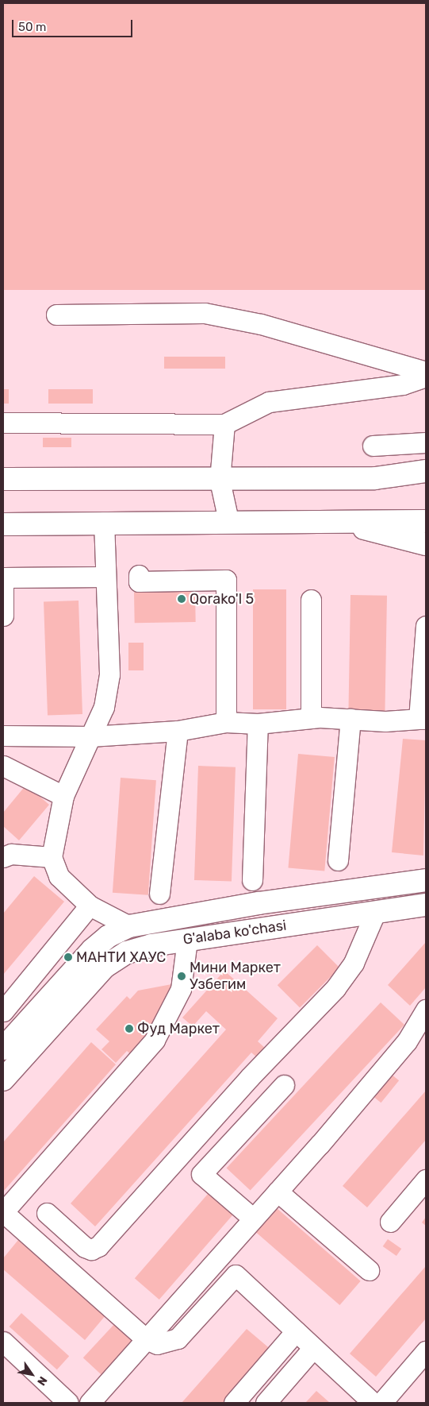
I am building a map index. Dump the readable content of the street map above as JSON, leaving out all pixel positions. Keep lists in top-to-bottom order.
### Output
{
  "streets": {
    "main road": ["G'alaba ko'chasi"]
  },
  "places": [
    "Qorako'l 5",
    "МАНТИ ХАУС",
    "Мини Маркет Узбегим",
    "Фуд Маркет"
  ],
  "scale_bar": "50 m",
  "north": "bottom right"
}
